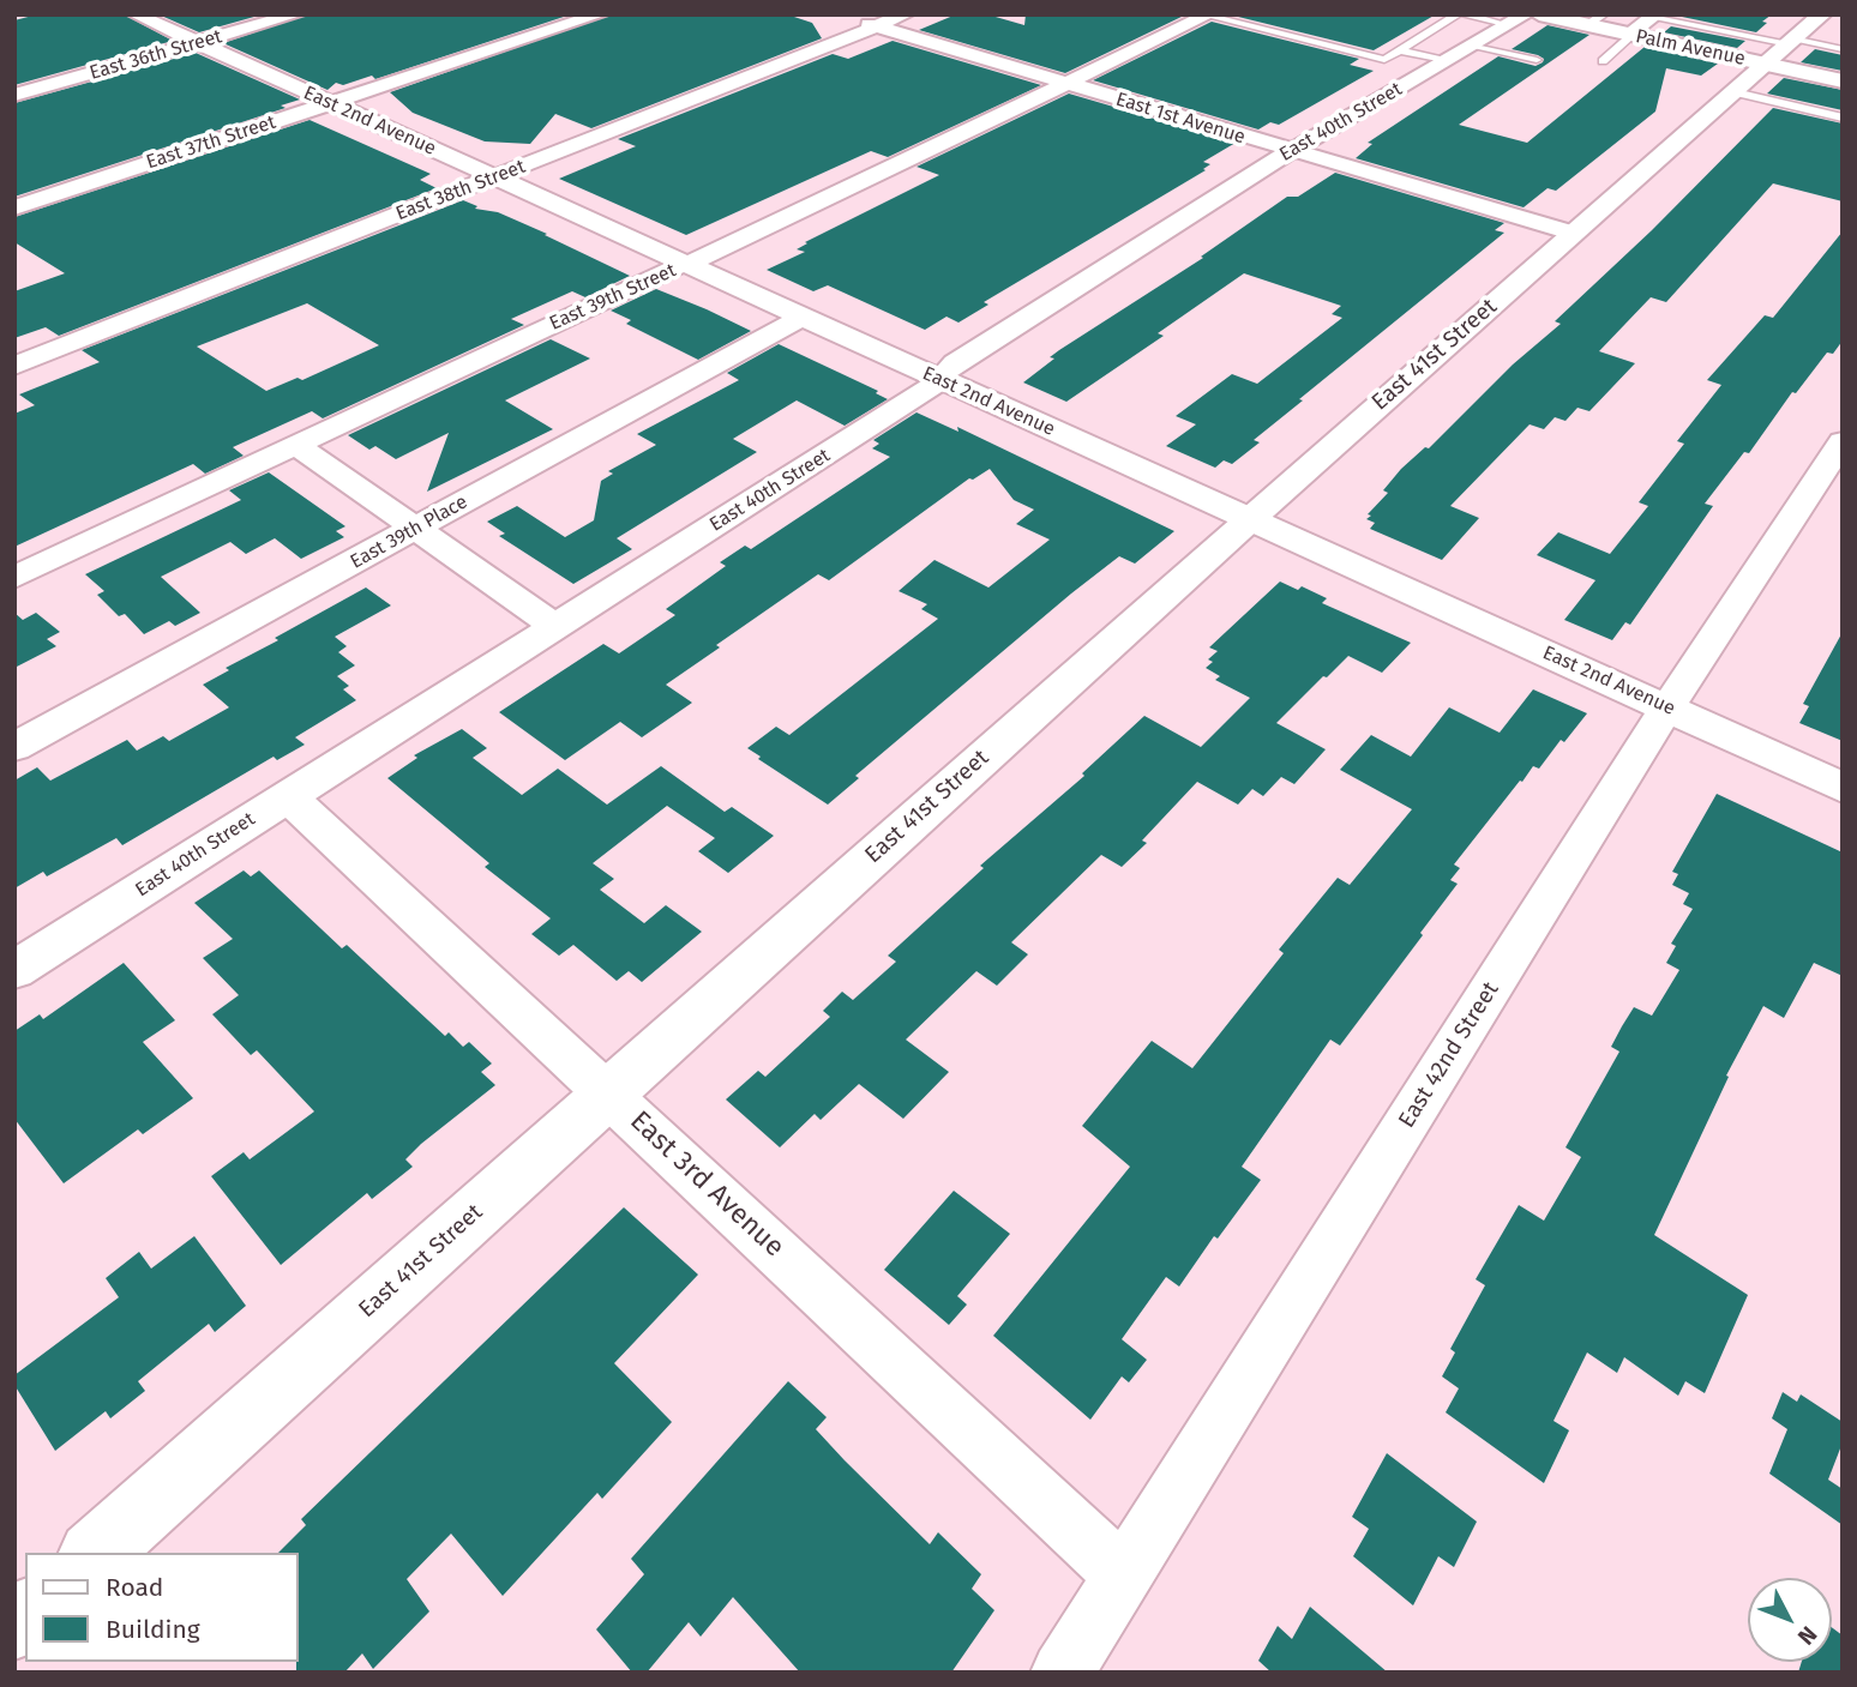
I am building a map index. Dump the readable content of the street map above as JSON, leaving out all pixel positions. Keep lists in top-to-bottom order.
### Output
{
  "streets": {
    "street": [
      "Palm Avenue",
      "East 36th Street",
      "East 1st Avenue",
      "East 2nd Avenue",
      "East 40th Street",
      "East 37th Street",
      "East 38th Street",
      "East 39th Street",
      "East 41st Street",
      "East 39th Place",
      "East 42nd Street",
      "East 3rd Avenue"
    ]
  },
  "crossings": [
    ["Palm Avenue", "East 40th Street"],
    ["Palm Avenue", "East 41st Street"],
    ["East 36th Street", "East 2nd Avenue"],
    ["East 1st Avenue", "East 40th Street"],
    ["East 1st Avenue", "East 38th Street"],
    ["East 1st Avenue", "East 39th Street"],
    ["East 1st Avenue", "East 41st Street"],
    ["East 2nd Avenue", "East 40th Street"],
    ["East 2nd Avenue", "East 37th Street"],
    ["East 2nd Avenue", "East 38th Street"],
    ["East 2nd Avenue", "East 39th Street"],
    ["East 2nd Avenue", "East 41st Street"],
    ["East 2nd Avenue", "East 39th Place"],
    ["East 2nd Avenue", "East 42nd Street"],
    ["East 40th Street", "East 3rd Avenue"],
    ["East 41st Street", "East 3rd Avenue"],
    ["East 42nd Street", "East 3rd Avenue"]
  ],
  "legend": ["Road", "Building"],
  "north": "bottom right"
}
